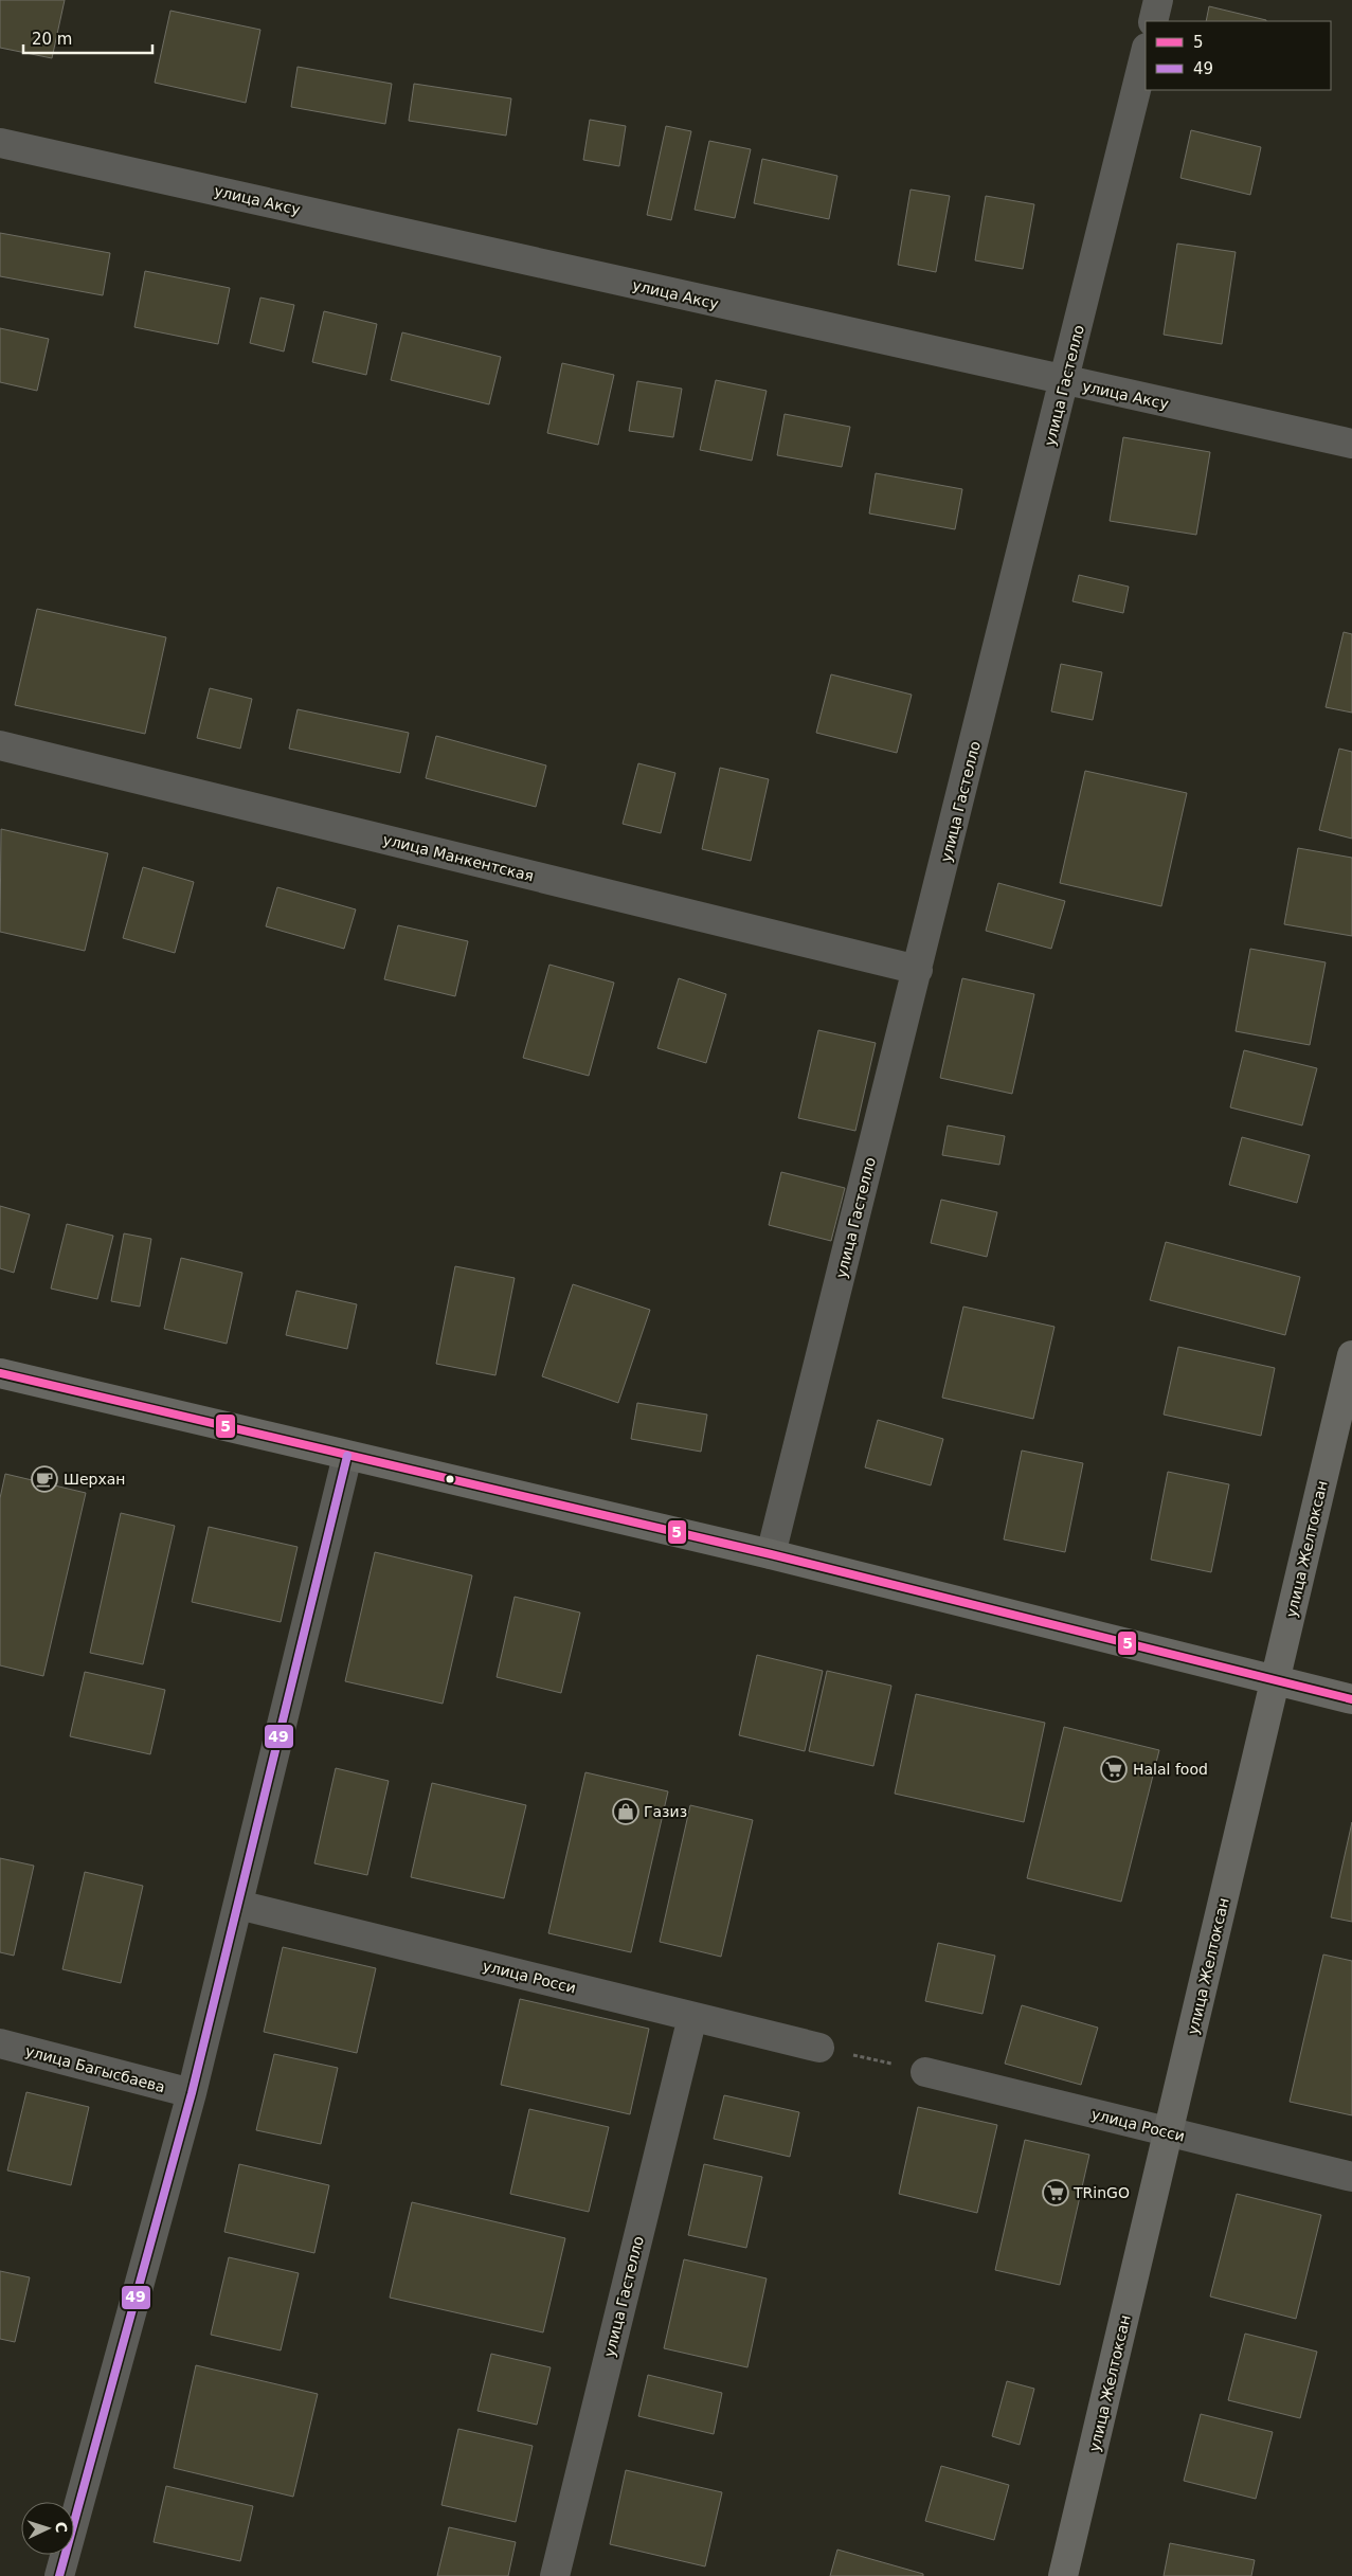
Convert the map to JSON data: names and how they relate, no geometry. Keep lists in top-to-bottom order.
{
  "streets": {
    "main road": ["улица Желтоксан"],
    "street": [
      "улица Аксу",
      "улица Гастелло",
      "улица Манкентская",
      "улица Росси",
      "улица Багысбаева"
    ]
  },
  "crossings": [
    ["улица Аксу", "улица Гастелло"],
    ["улица Гастелло", "улица Манкентская"],
    ["улица Гастелло", "улица Росси"],
    ["улица Желтоксан", "улица Росси"]
  ],
  "places": {
    "cafe": ["Шерхан"],
    "supermarket": ["Halal food", "TRinGO"],
    "shop": ["Газиз"]
  },
  "lines": ["transit line 5", "transit line 49"],
  "legend": ["5", "49"],
  "scale_bar": "20 m",
  "north": "right"
}
